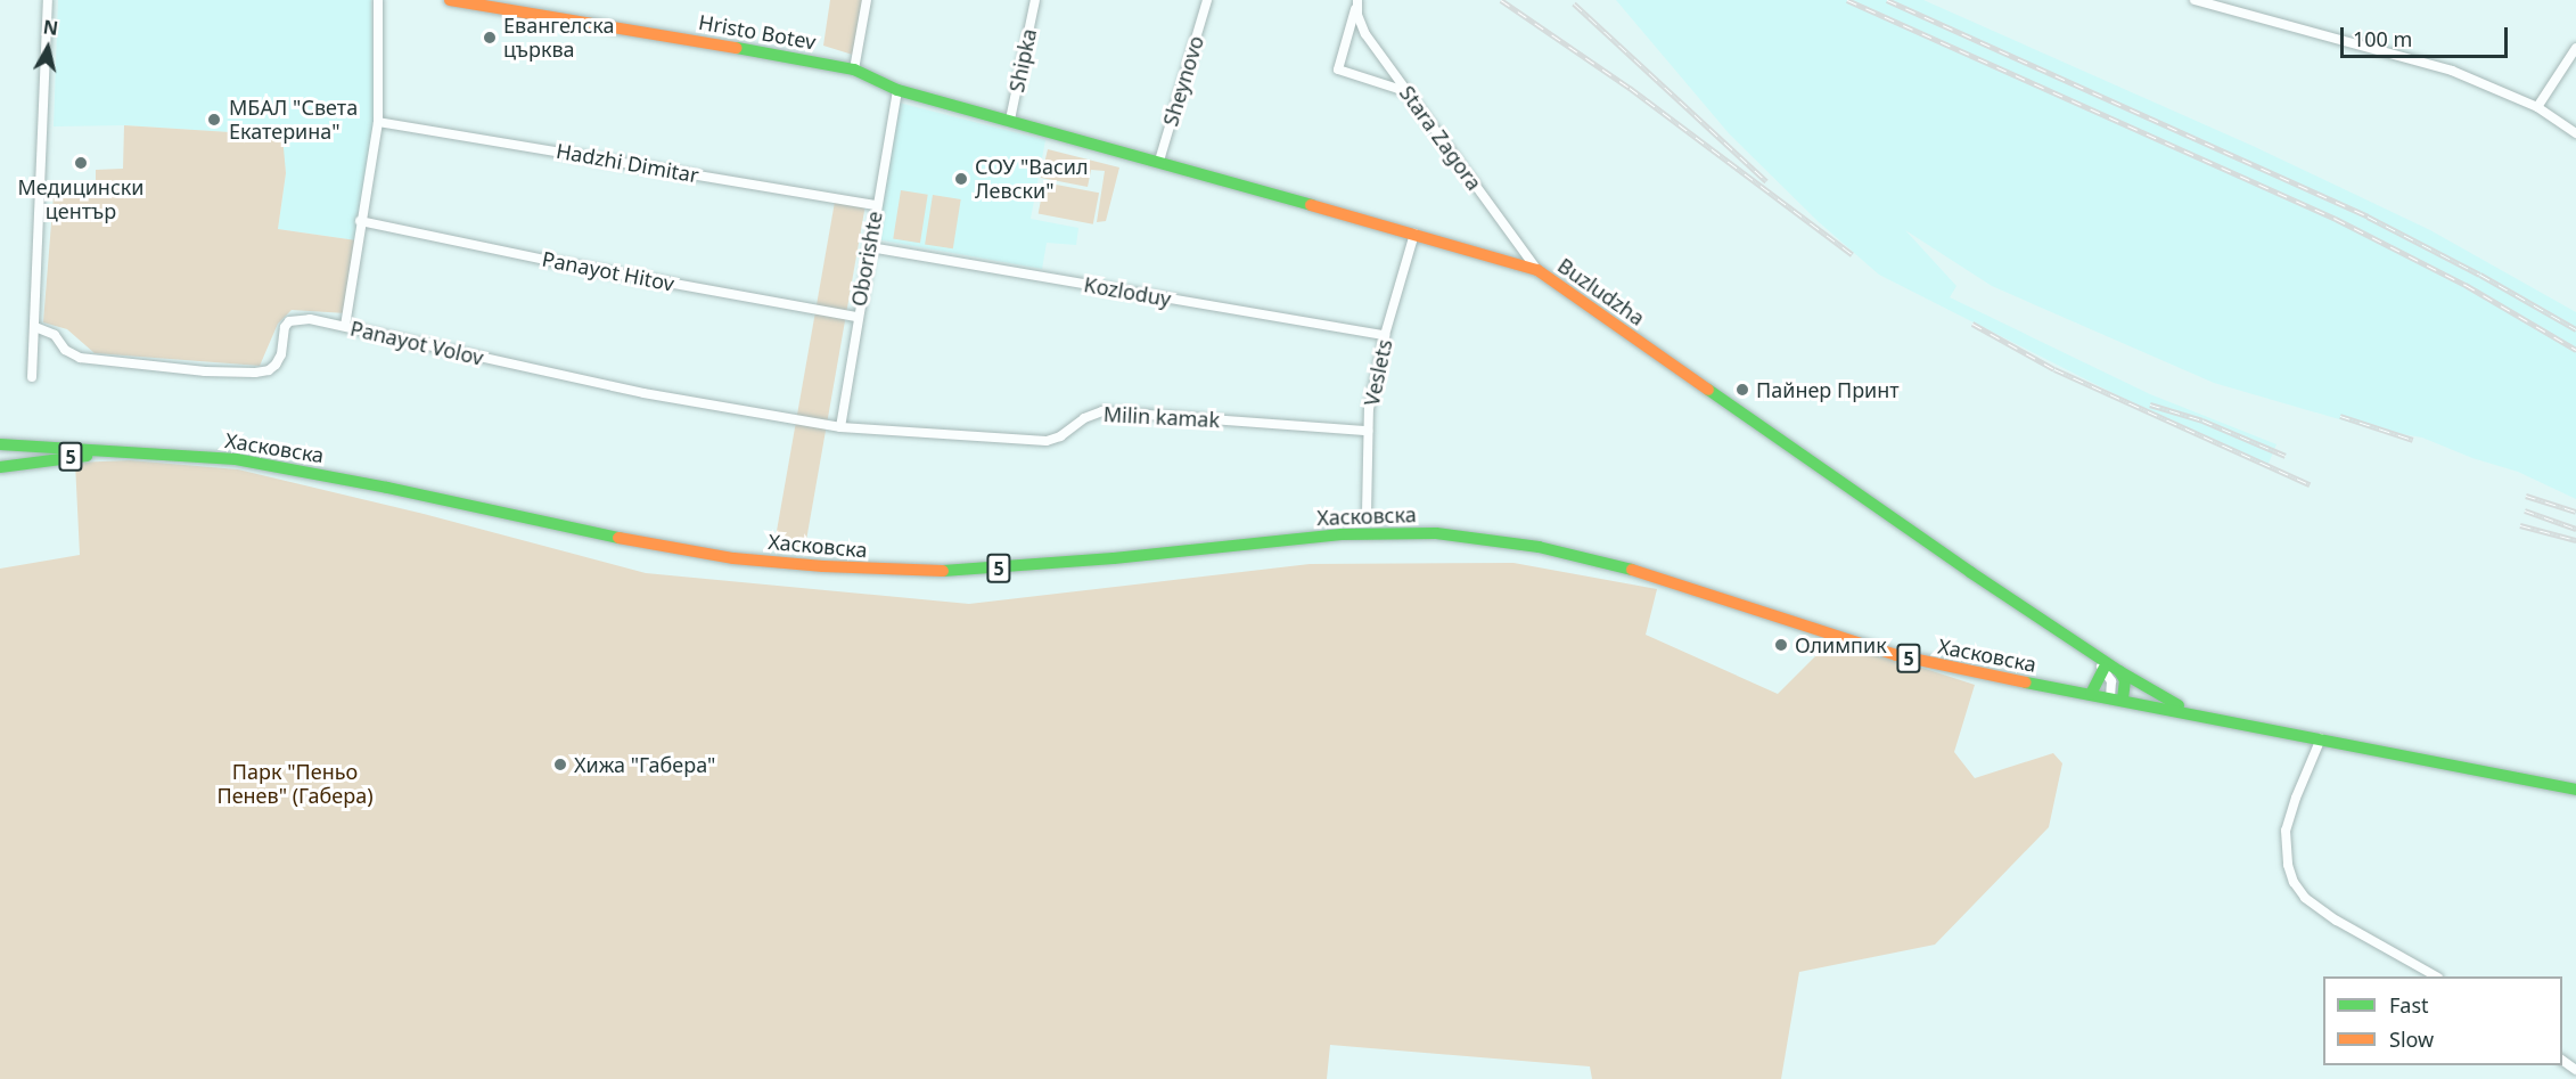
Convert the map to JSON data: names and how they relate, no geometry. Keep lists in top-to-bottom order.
{
  "streets": {
    "main road": [
      "Hristo Botev",
      "Buzludzha",
      "Хасковска",
      "5"
    ],
    "street": [
      "Shipka",
      "Sheynovo",
      "Stara Zagora",
      "Hadzhi Dimitar",
      "Oborishte",
      "Panayot Hitov",
      "Kozloduy",
      "Panayot Volov",
      "Veslets",
      "Milin kamak"
    ]
  },
  "crossings": [
    ["Hristo Botev", "Shipka"],
    ["Hristo Botev", "Oborishte"],
    ["Hristo Botev", "Buzludzha"],
    ["Shipka", "Buzludzha"],
    ["Sheynovo", "Buzludzha"],
    ["Stara Zagora", "Buzludzha"],
    ["Hadzhi Dimitar", "Oborishte"],
    ["Oborishte", "Panayot Hitov"],
    ["Oborishte", "Kozloduy"],
    ["Oborishte", "Panayot Volov"],
    ["Oborishte", "Milin kamak"],
    ["Kozloduy", "Veslets"],
    ["Buzludzha", "Veslets"],
    ["Buzludzha", "Хасковска"],
    ["Panayot Volov", "Milin kamak"],
    ["Veslets", "Milin kamak"]
  ],
  "parks": ["Парк \"Пеньо Пенев\" (Габера)"],
  "places": [
    "Евангелска църква",
    "МБАЛ \"Света Екатерина\"",
    "Медицински център",
    "СОУ \"Васил Левски\"",
    "Пайнер Принт",
    "Олимпик",
    "Хижа \"Габера\""
  ],
  "legend": ["Fast", "Slow"],
  "scale_bar": "100 m",
  "north": "top"
}
